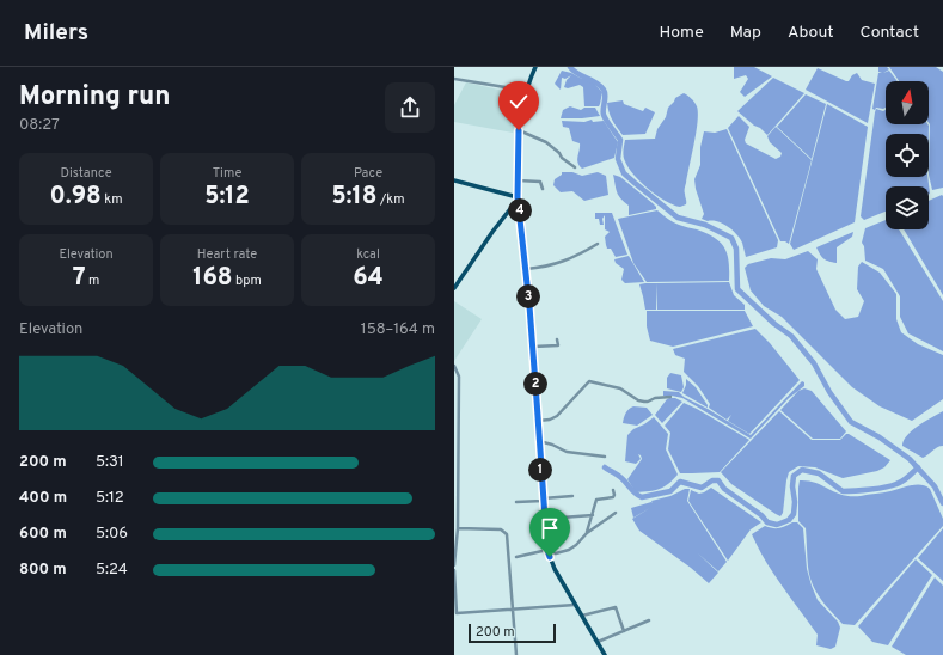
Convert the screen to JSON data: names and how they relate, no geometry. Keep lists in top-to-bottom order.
{
  "scale_bar": "200 m",
  "north": "top",
  "page": {
    "header": "Milers",
    "nav": [
      "Home",
      "Map",
      "About",
      "Contact"
    ],
    "heading": ["Morning run", "08:27"],
    "stats": [
      ["Distance", "0.98 km"],
      ["Time", "5:12"],
      ["Pace", "5:18 /km"],
      ["Elevation", "7 m"],
      ["Heart rate", "168 bpm"],
      ["kcal", "64"]
    ],
    "pins": [
      "4",
      "3",
      "2",
      "1"
    ],
    "chart": ["Elevation", "158–164 m"],
    "list": [
      {
        "name": "200 m",
        "note": "5:31"
      },
      {
        "name": "400 m",
        "note": "5:12"
      },
      {
        "name": "600 m",
        "note": "5:06"
      },
      {
        "name": "800 m",
        "note": "5:24"
      }
    ],
    "scale": "200 m"
  }
}
